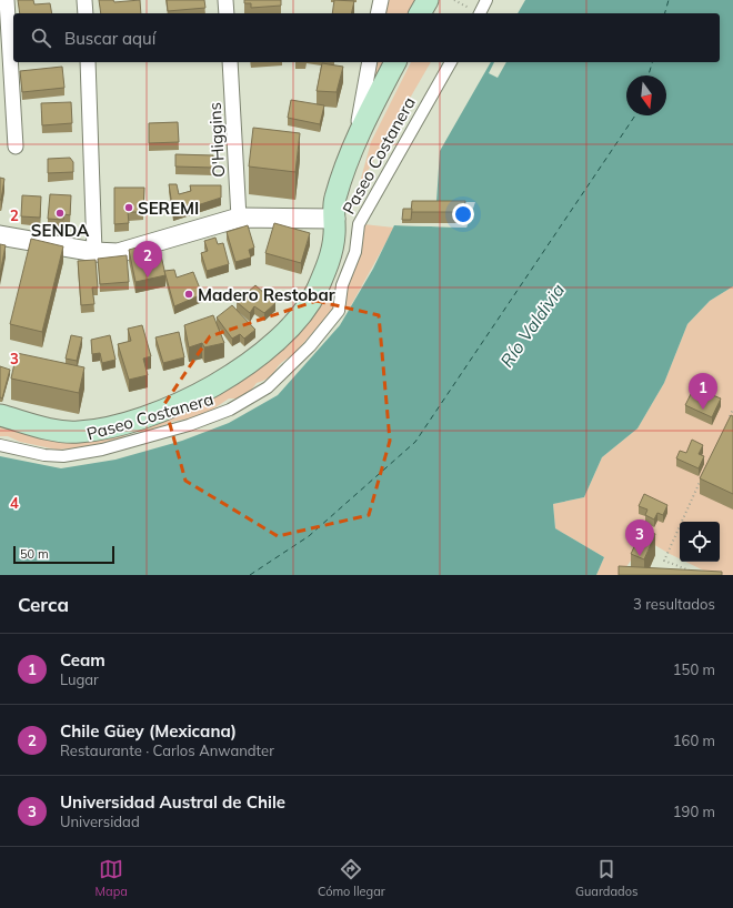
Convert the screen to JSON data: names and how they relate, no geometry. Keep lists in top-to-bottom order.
{
  "streets": {
    "street": ["O'Higgins", "Paseo Costanera"]
  },
  "water": ["Río Valdivia"],
  "places": ["SEREMI", "SENDA", "Madero Restobar"],
  "scale_bar": "50 m",
  "north": "bottom",
  "page": {
    "search": "Buscar aquí",
    "pins": ["2", "1", "3"],
    "scale": "50 m",
    "heading": ["Cerca", "3 resultados"],
    "list": [
      {
        "mark": "1",
        "name": "Ceam",
        "note": "Lugar",
        "value": "150 m"
      },
      {
        "mark": "2",
        "name": "Chile Güey (Mexicana)",
        "note": "Restaurante · Carlos Anwandter",
        "value": "160 m"
      },
      {
        "mark": "3",
        "name": "Universidad Austral de Chile",
        "note": "Universidad",
        "value": "190 m"
      }
    ],
    "nav": ["Mapa", "Cómo llegar", "Guardados"]
  },
  "grid": {
    "rows": ["2", "3", "4"]
  }
}
